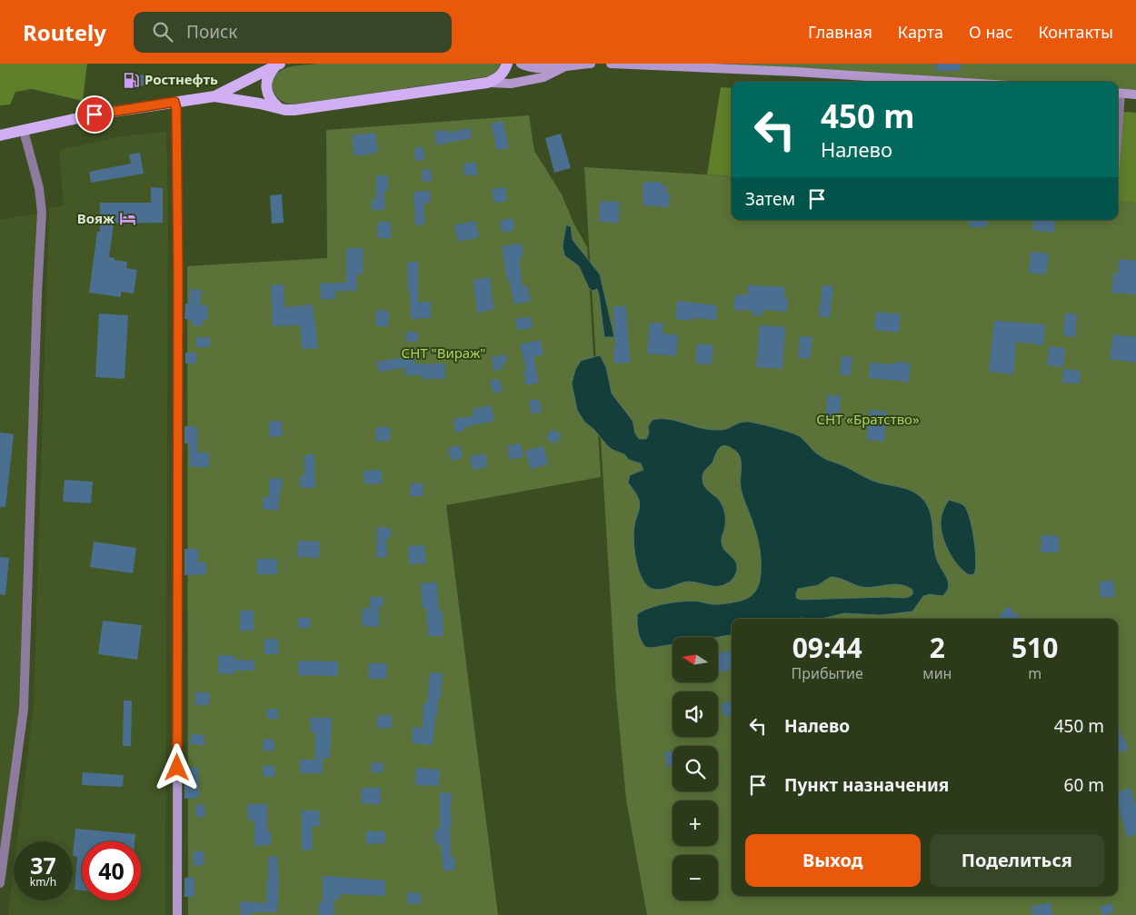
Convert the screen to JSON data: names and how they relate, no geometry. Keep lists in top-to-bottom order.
{
  "parks": ["СНТ \"Вираж\"", "СНТ «Братство»"],
  "places": {
    "fuel station": ["Ростнефть"],
    "hotel": ["Вояж"]
  },
  "north": "left",
  "page": {
    "header": "Routely",
    "search": "Поиск",
    "nav": [
      "Главная",
      "Карта",
      "О нас",
      "Контакты"
    ],
    "turn": ["450 m", "Налево"],
    "then": "Затем",
    "eta": [
      "09:44",
      "Прибытие",
      "2",
      "мин",
      "510",
      "m"
    ],
    "map_buttons": ["+", "−"],
    "list": [
      {
        "name": "Налево",
        "value": "450 m"
      },
      {
        "name": "Пункт назначения",
        "value": "60 m"
      }
    ],
    "buttons": ["Выход", "Поделиться"],
    "speed": "37 km/h",
    "limit": "40"
  }
}
